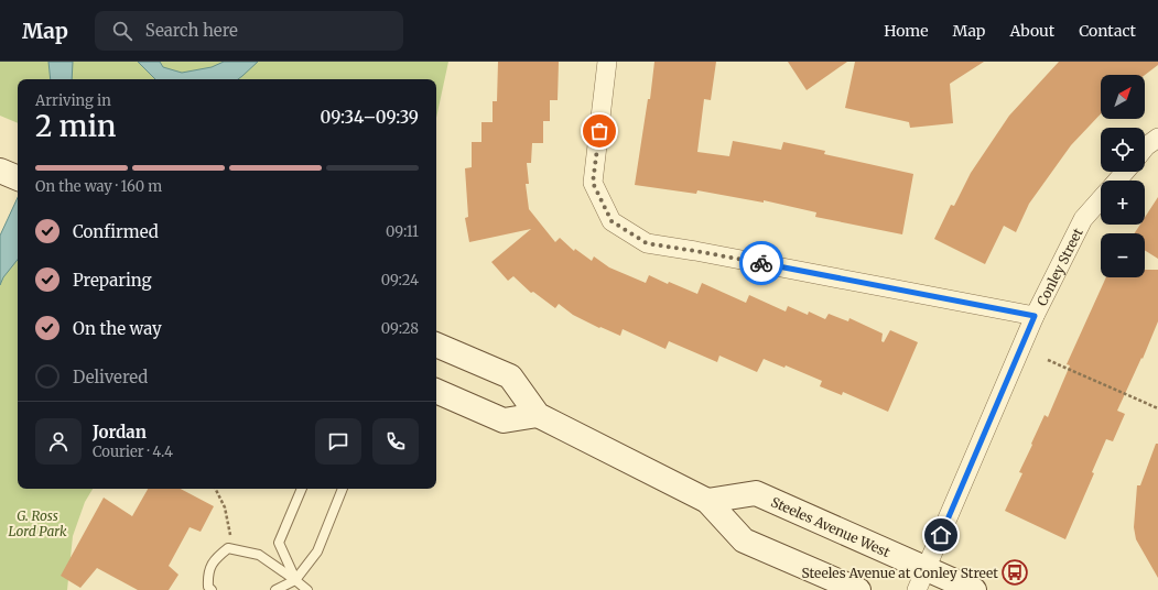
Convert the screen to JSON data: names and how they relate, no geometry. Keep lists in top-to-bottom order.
{
  "streets": {
    "main road": ["Steeles Avenue West"],
    "street": ["Conley Street"]
  },
  "crossings": [
    ["Conley Street", "Steeles Avenue West"]
  ],
  "parks": ["G. Ross Lord Park"],
  "places": {
    "bus stop": ["Steeles Avenue at Conley Street"]
  },
  "north": "top right",
  "page": {
    "header": "Map",
    "search": "Search here",
    "nav": [
      "Home",
      "Map",
      "About",
      "Contact"
    ],
    "map_buttons": ["+", "−"],
    "heading": ["2 min", "Arriving in", "09:34–09:39"],
    "panel": ["Jordan", "Courier · 4.4"],
    "bar": "On the way · 160 m",
    "list": [
      ["Confirmed", "09:11"],
      ["Preparing", "09:24"],
      ["On the way", "09:28"],
      "Delivered"
    ]
  }
}
